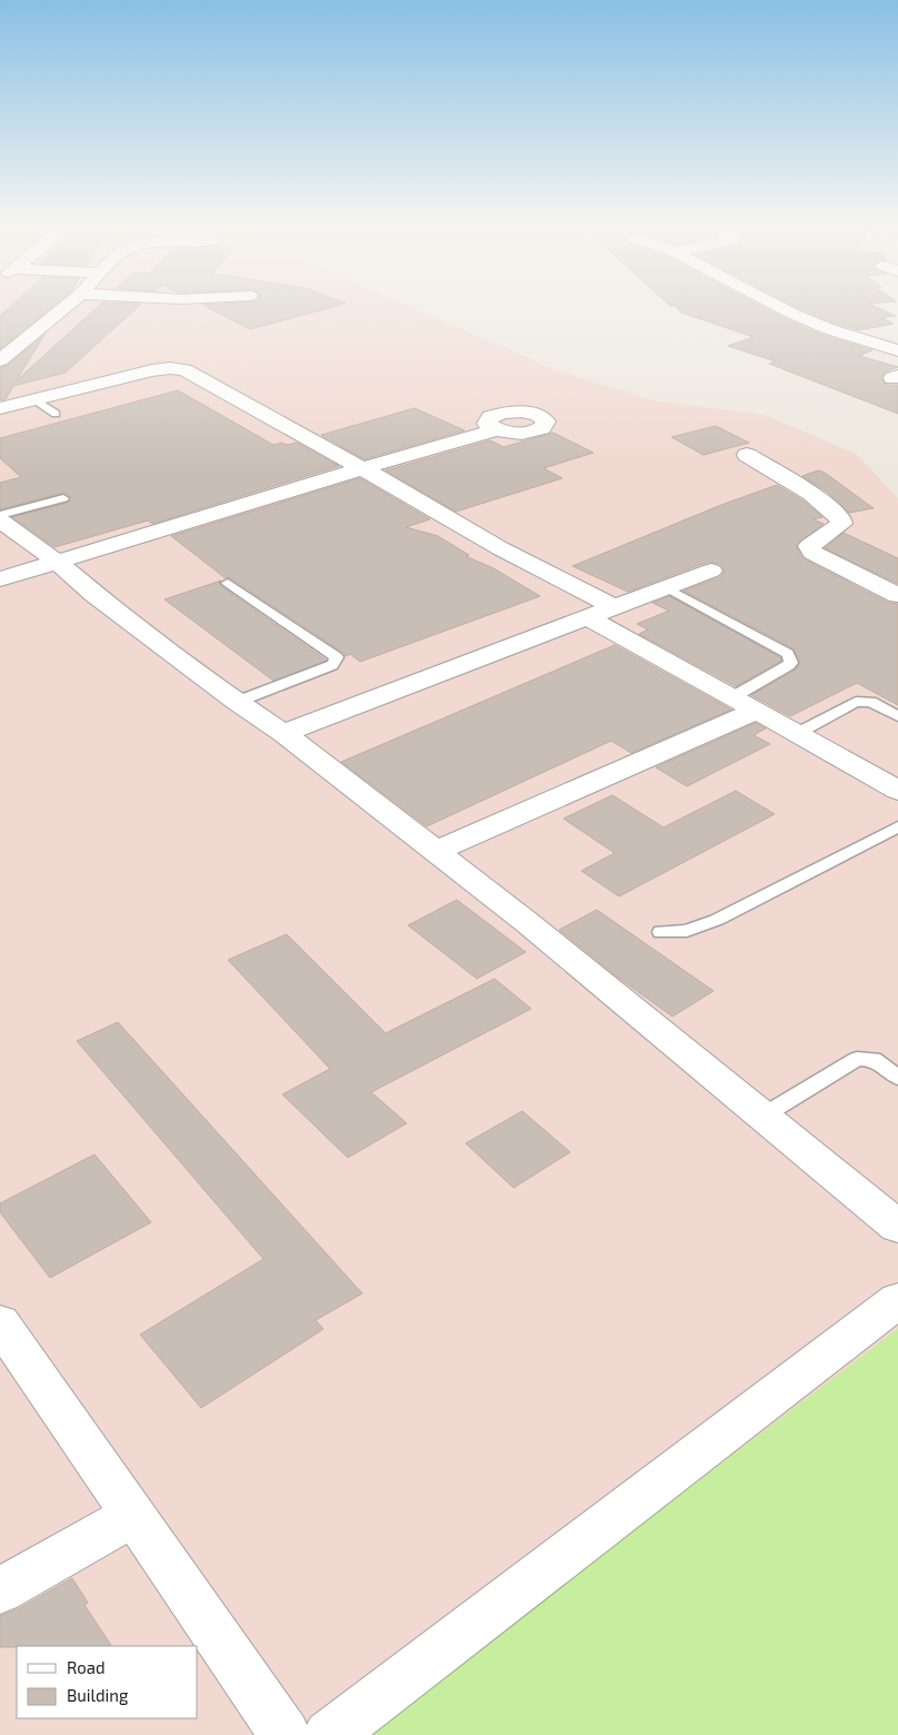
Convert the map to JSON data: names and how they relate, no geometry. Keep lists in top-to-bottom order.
{
  "legend": ["Road", "Building"]
}
